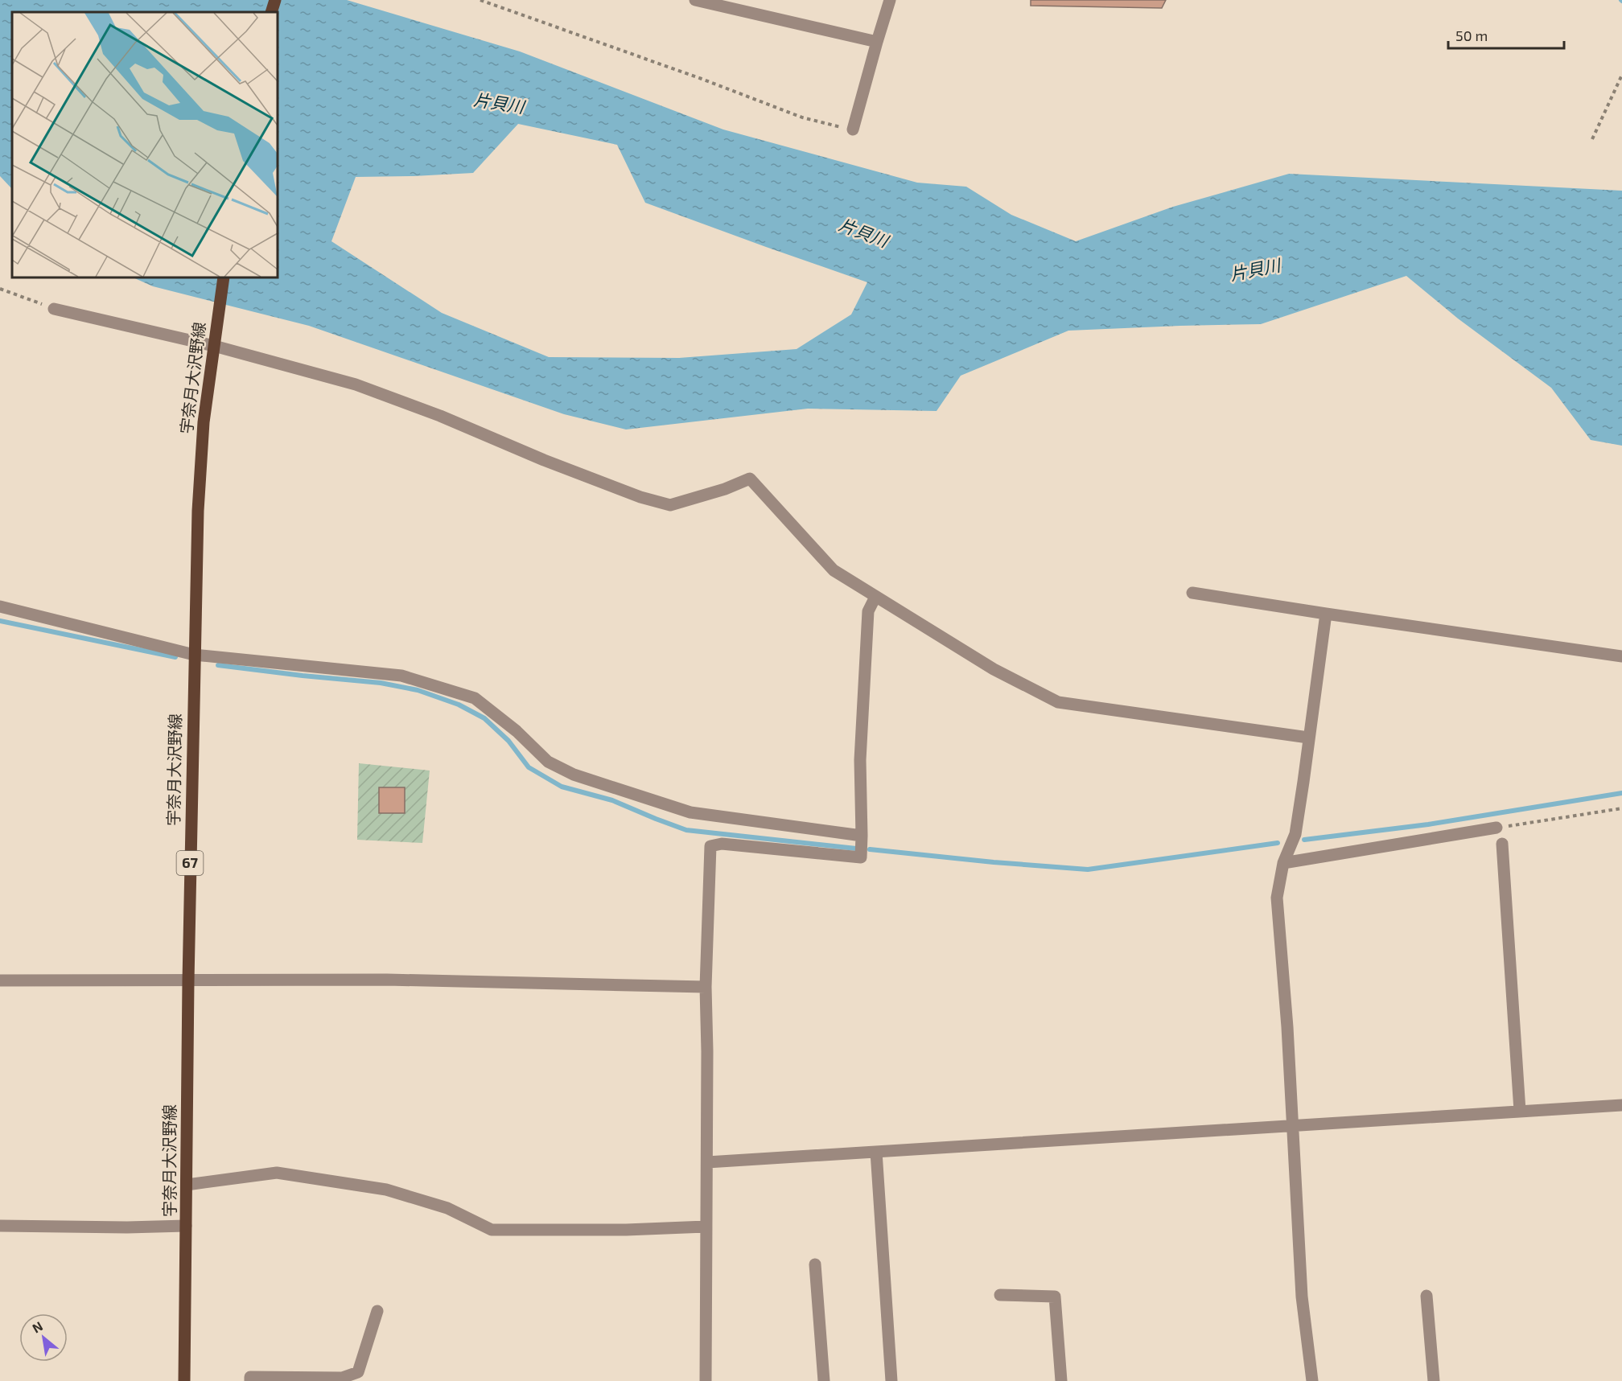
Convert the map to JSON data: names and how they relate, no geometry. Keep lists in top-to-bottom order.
{
  "streets": {
    "main road": ["宇奈月大沢野線", "67"]
  },
  "water": ["片貝川"],
  "scale_bar": "50 m",
  "north": "top left"
}
